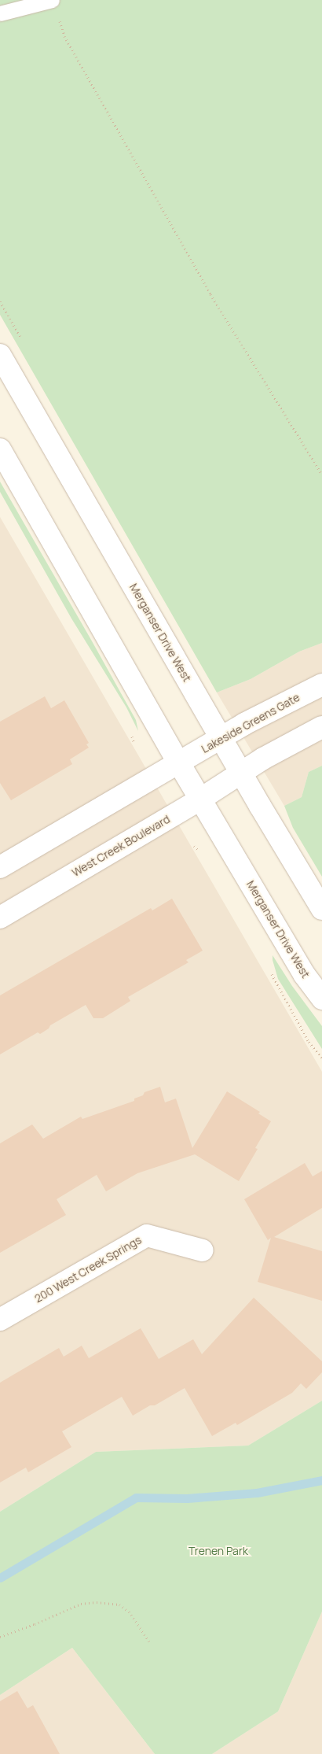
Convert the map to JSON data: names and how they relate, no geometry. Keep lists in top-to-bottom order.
{
  "streets": {
    "street": [
      "Merganser Drive West",
      "Lakeside Greens Gate",
      "West Creek Boulevard",
      "200 West Creek Springs"
    ]
  },
  "crossings": [
    ["Merganser Drive West", "Lakeside Greens Gate"],
    ["Merganser Drive West", "West Creek Boulevard"]
  ],
  "parks": ["Trenen Park"]
}
